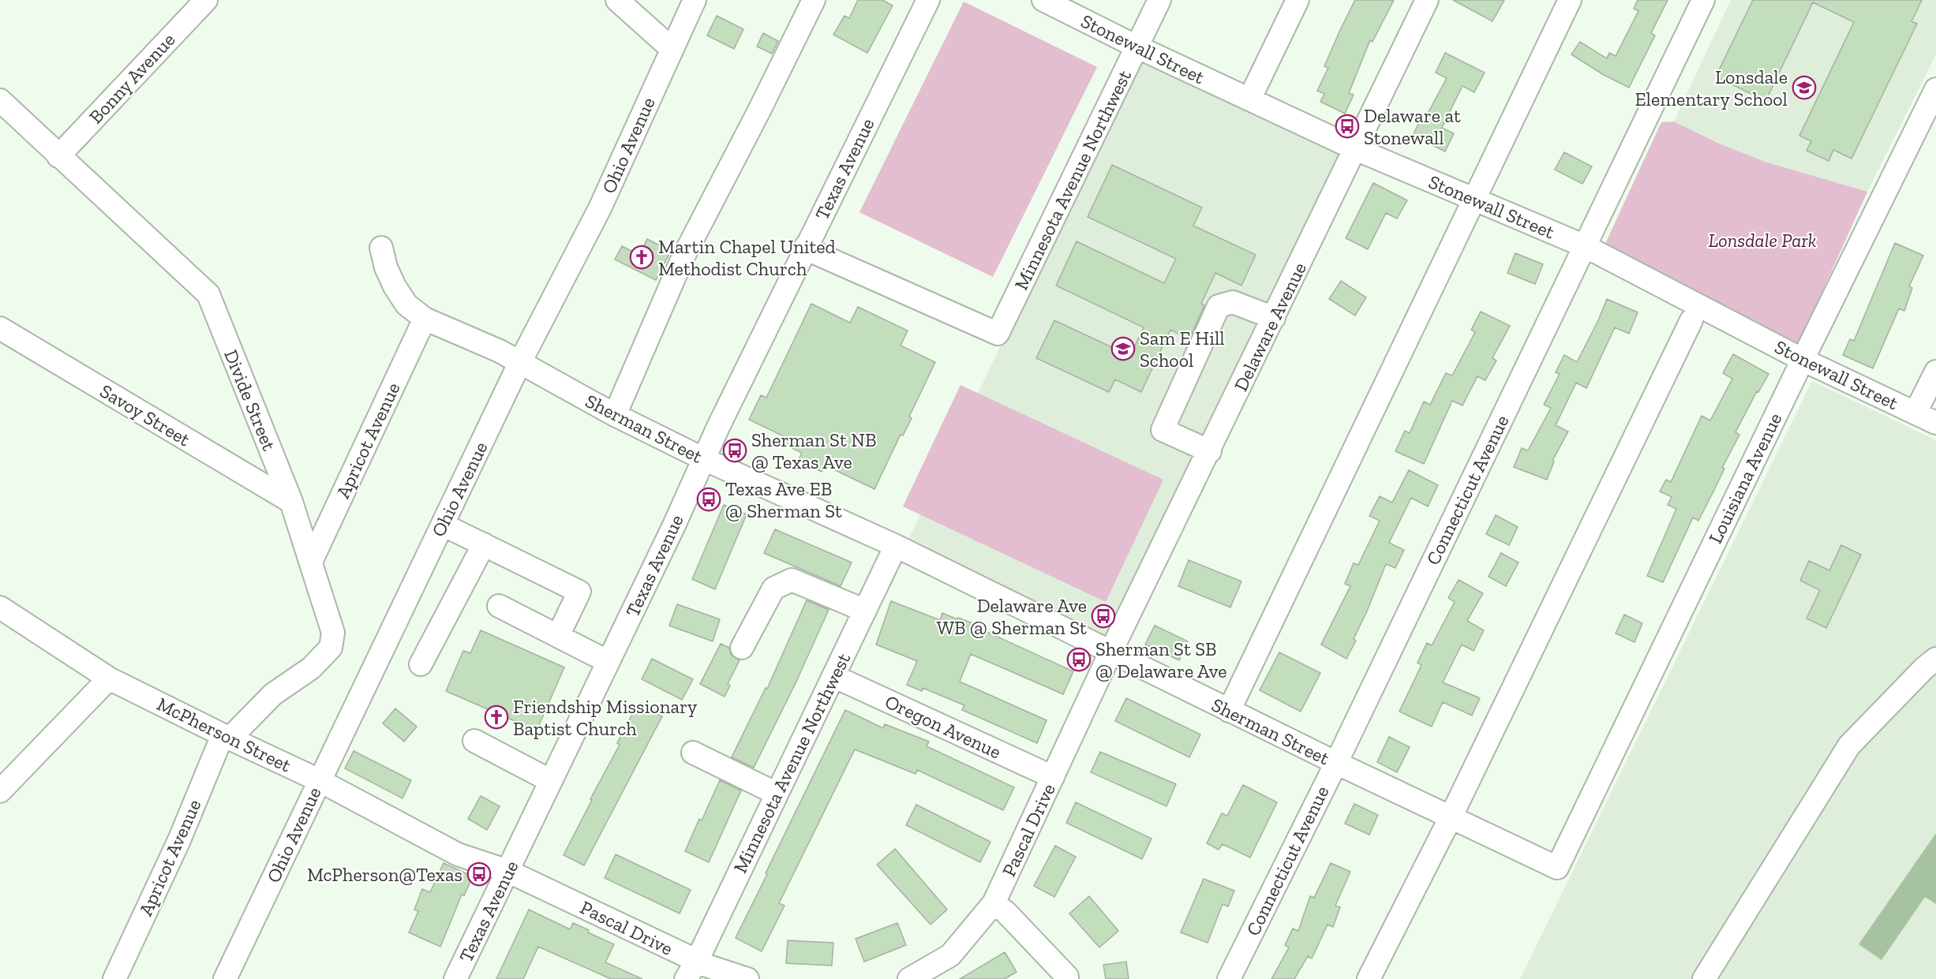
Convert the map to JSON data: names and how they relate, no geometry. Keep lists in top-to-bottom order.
{
  "streets": {
    "street": [
      "Stonewall Street",
      "Bonny Avenue",
      "Ohio Avenue",
      "Texas Avenue",
      "Minnesota Avenue Northwest",
      "Delaware Avenue",
      "Divide Street",
      "Savoy Street",
      "Sherman Street",
      "Apricot Avenue",
      "Louisiana Avenue",
      "Connecticut Avenue",
      "Oregon Avenue",
      "McPherson Street",
      "Pascal Drive"
    ]
  },
  "crossings": [
    ["Stonewall Street", "Minnesota Avenue Northwest"],
    ["Stonewall Street", "Delaware Avenue"],
    ["Stonewall Street", "Louisiana Avenue"],
    ["Stonewall Street", "Connecticut Avenue"],
    ["Bonny Avenue", "Divide Street"],
    ["Ohio Avenue", "Sherman Street"],
    ["Ohio Avenue", "McPherson Street"],
    ["Texas Avenue", "Minnesota Avenue Northwest"],
    ["Texas Avenue", "Sherman Street"],
    ["Texas Avenue", "McPherson Street"],
    ["Texas Avenue", "Pascal Drive"],
    ["Minnesota Avenue Northwest", "Sherman Street"],
    ["Minnesota Avenue Northwest", "Oregon Avenue"],
    ["Minnesota Avenue Northwest", "Pascal Drive"],
    ["Delaware Avenue", "Sherman Street"],
    ["Delaware Avenue", "Pascal Drive"],
    ["Divide Street", "Savoy Street"],
    ["Divide Street", "Apricot Avenue"],
    ["Divide Street", "McPherson Street"],
    ["Sherman Street", "Apricot Avenue"],
    ["Sherman Street", "Louisiana Avenue"],
    ["Sherman Street", "Connecticut Avenue"],
    ["Sherman Street", "Pascal Drive"],
    ["Apricot Avenue", "McPherson Street"],
    ["Oregon Avenue", "Pascal Drive"],
    ["McPherson Street", "Pascal Drive"]
  ],
  "parks": ["Lonsdale Park"],
  "places": {
    "school or university": ["Lonsdale Elementary School", "Sam E Hill School"],
    "bus stop": [
      "Delaware at Stonewall",
      "Sherman St NB @ Texas Ave",
      "Texas Ave EB @ Sherman St",
      "Delaware Ave WB @ Sherman St",
      "Sherman St SB @ Delaware Ave",
      "McPherson@Texas"
    ],
    "church": ["Martin Chapel United Methodist Church", "Friendship Missionary Baptist Church"]
  }
}
